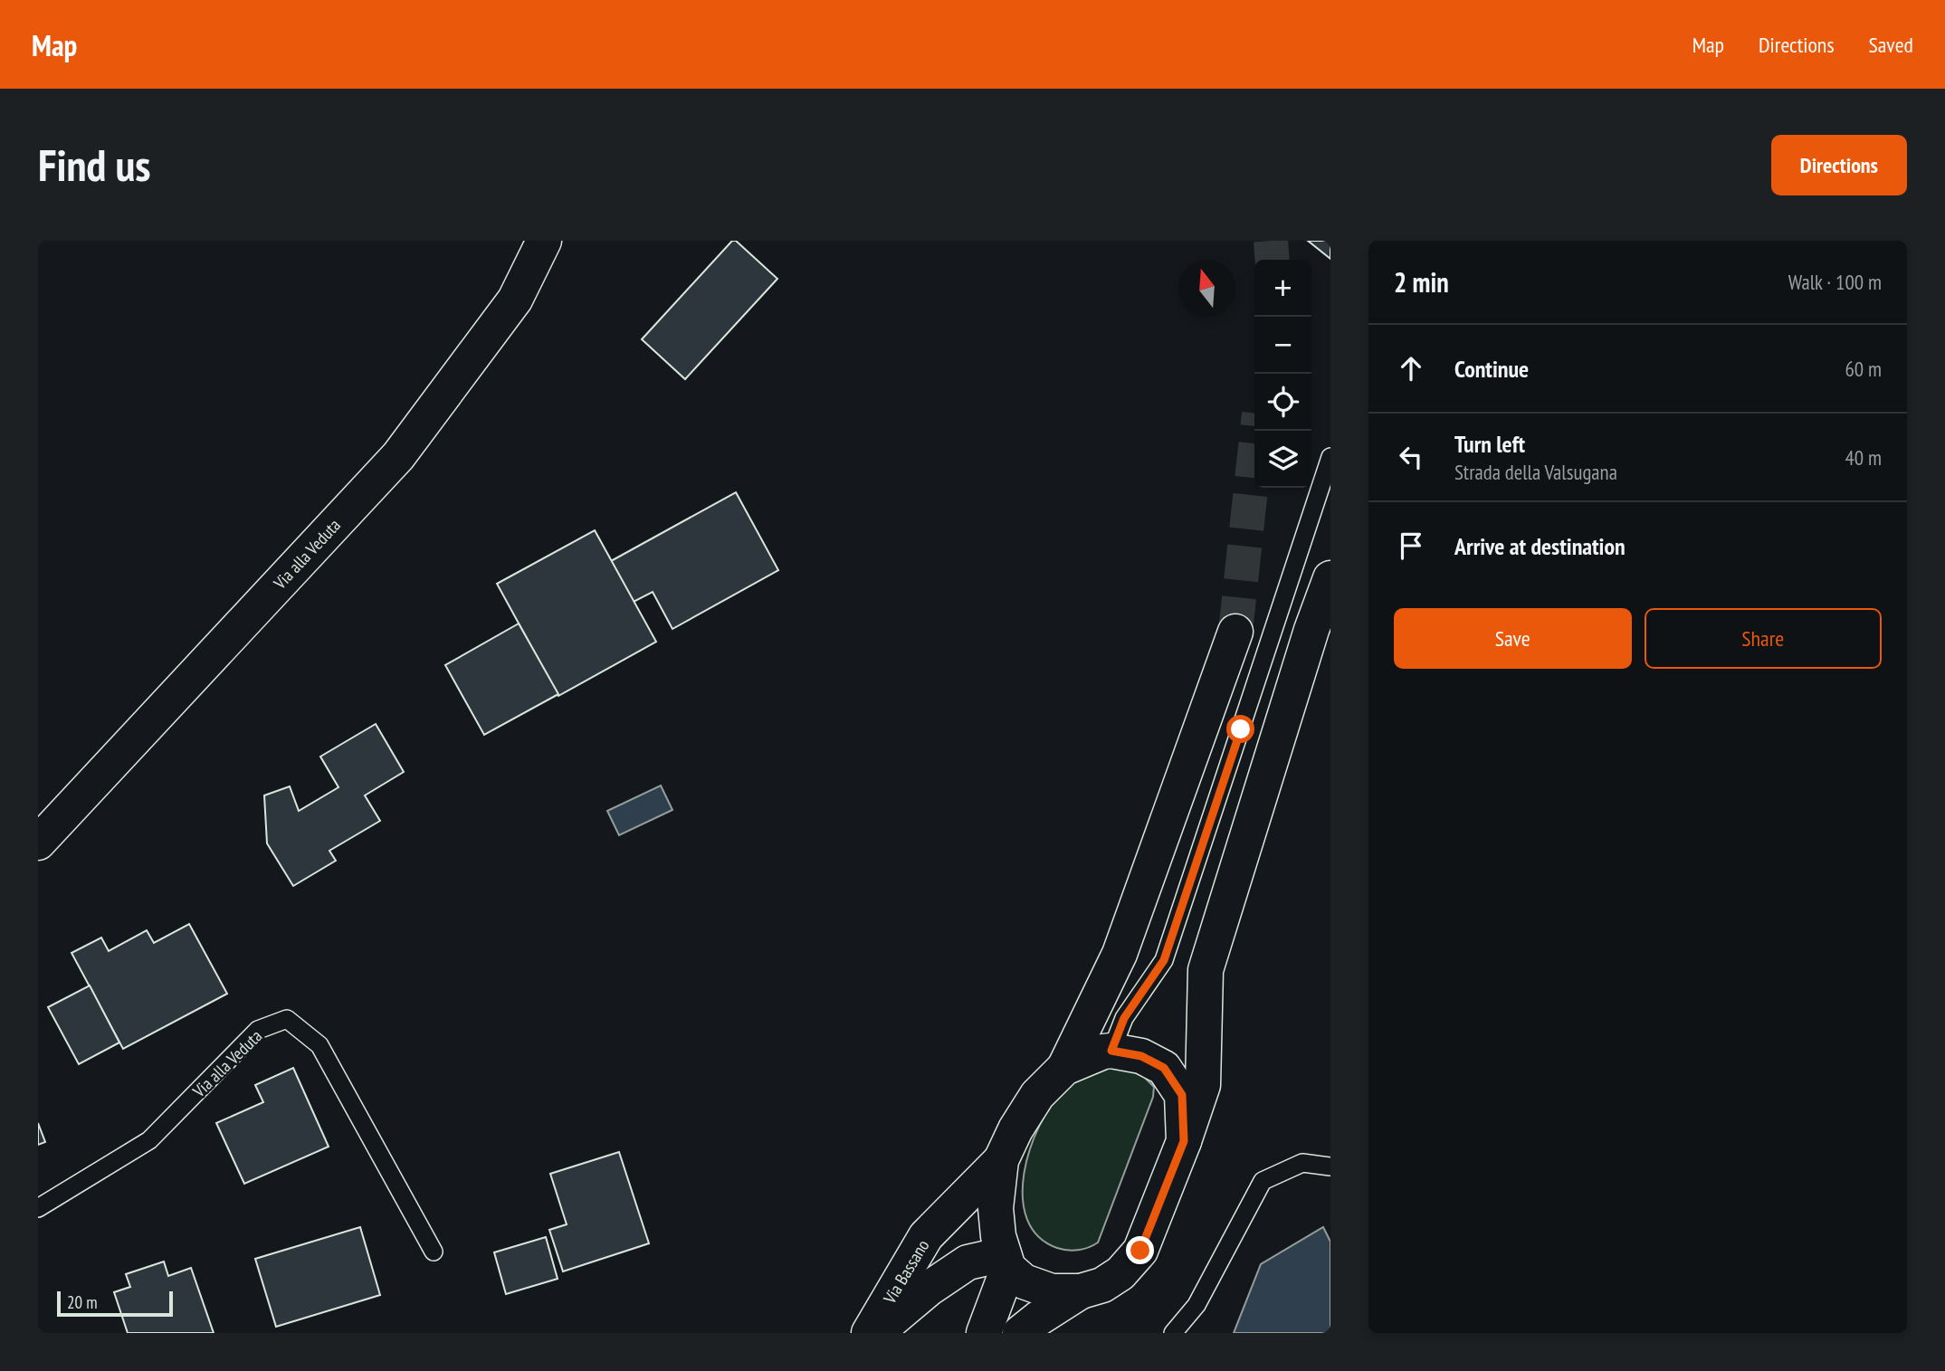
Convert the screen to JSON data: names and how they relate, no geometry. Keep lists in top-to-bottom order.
{
  "streets": {
    "main road": ["Via alla Veduta", "Via Bassano"]
  },
  "scale_bar": "20 m",
  "north": "top",
  "page": {
    "header": "Map",
    "nav": ["Map", "Directions", "Saved"],
    "buttons": [
      "Directions",
      ["Save", "Share"]
    ],
    "title": "Find us",
    "heading": ["2 min", "Walk · 100 m"],
    "map_buttons": ["+", "−"],
    "list": [
      ["Continue", "60 m"],
      ["Turn left", "Strada della Valsugana", "40 m"],
      "Arrive at destination"
    ],
    "scale": "20 m"
  }
}
